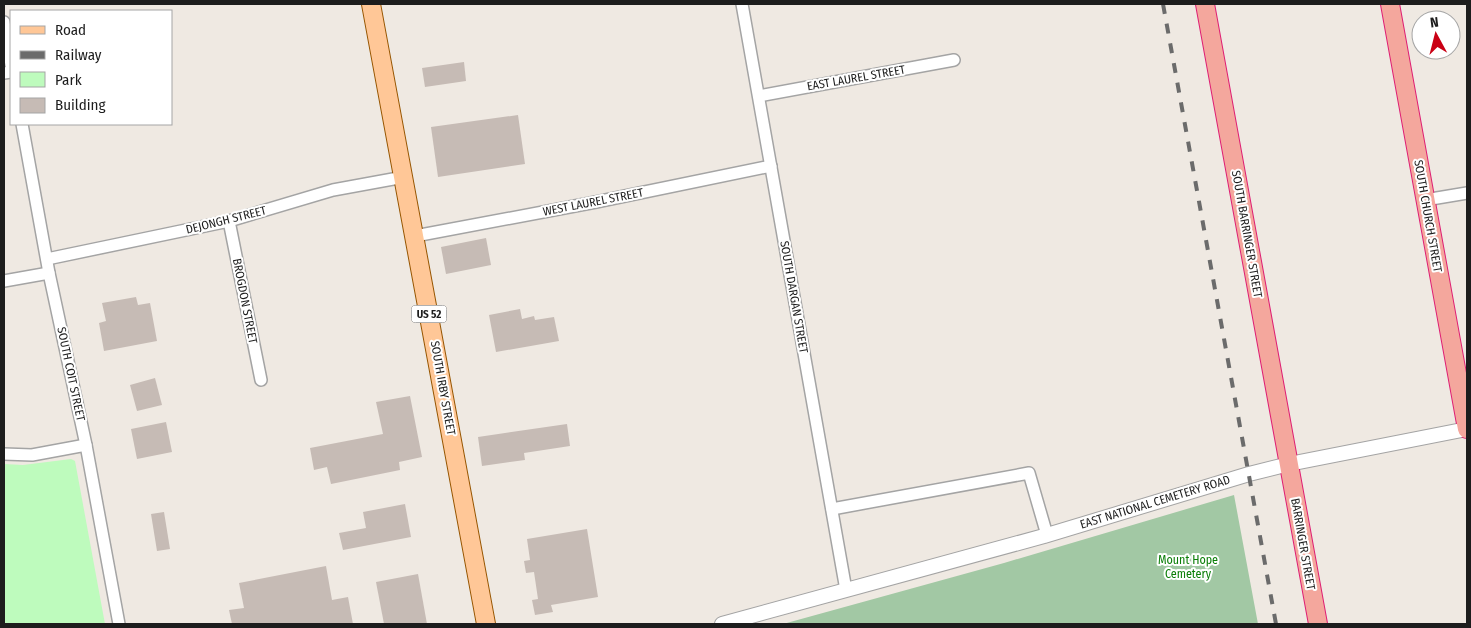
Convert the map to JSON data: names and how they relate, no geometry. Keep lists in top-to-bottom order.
{
  "streets": {
    "highway": ["SOUTH CHURCH STREET", "SOUTH BARRINGER STREET", "BARRINGER STREET"],
    "main road": ["US 52", "SOUTH IRBY STREET"],
    "street": [
      "EAST LAUREL STREET",
      "WEST LAUREL STREET",
      "DEJONGH STREET",
      "SOUTH DARGAN STREET",
      "BROGDON STREET",
      "SOUTH COIT STREET",
      "EAST NATIONAL CEMETERY ROAD"
    ]
  },
  "crossings": [
    ["EAST LAUREL STREET", "SOUTH DARGAN STREET"],
    ["WEST LAUREL STREET", "SOUTH DARGAN STREET"],
    ["WEST LAUREL STREET", "SOUTH IRBY STREET"],
    ["SOUTH CHURCH STREET", "EAST NATIONAL CEMETERY ROAD"],
    ["DEJONGH STREET", "BROGDON STREET"],
    ["DEJONGH STREET", "SOUTH COIT STREET"],
    ["DEJONGH STREET", "SOUTH IRBY STREET"],
    ["SOUTH BARRINGER STREET", "EAST NATIONAL CEMETERY ROAD"],
    ["SOUTH BARRINGER STREET", "BARRINGER STREET"],
    ["SOUTH DARGAN STREET", "EAST NATIONAL CEMETERY ROAD"],
    ["EAST NATIONAL CEMETERY ROAD", "BARRINGER STREET"]
  ],
  "parks": ["Mount Hope Cemetery"],
  "legend": [
    "Road",
    "Railway",
    "Park",
    "Building"
  ],
  "north": "top"
}
